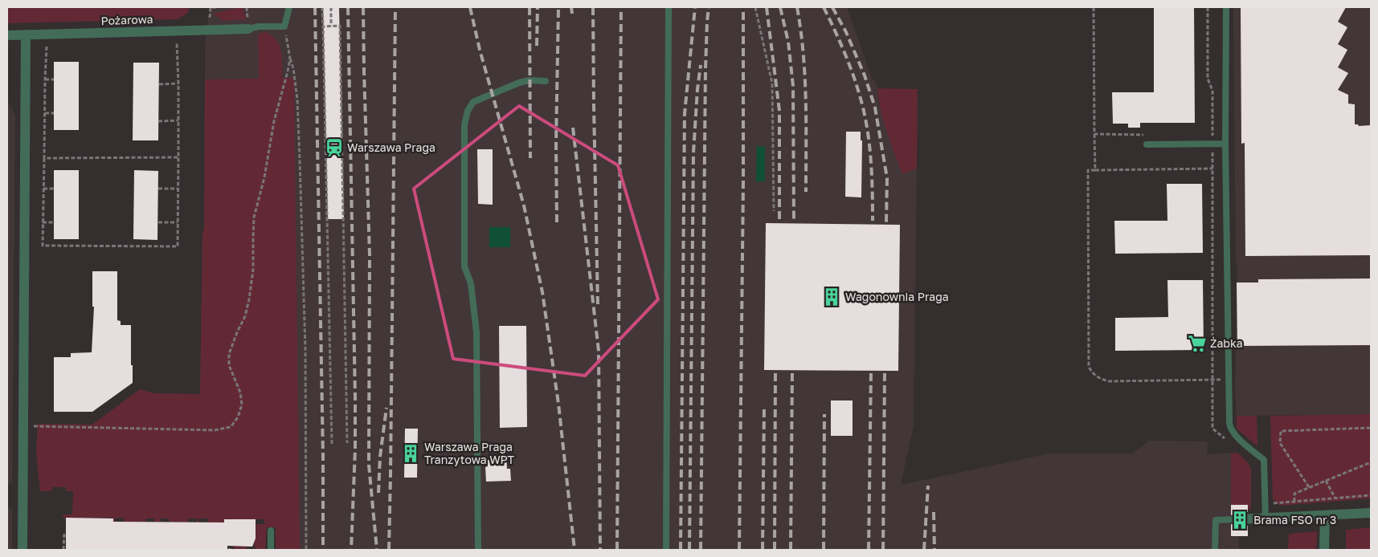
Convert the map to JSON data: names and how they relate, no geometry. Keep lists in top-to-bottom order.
{
  "streets": {
    "street": ["Pożarowa"]
  },
  "places": {
    "station": ["Warszawa Praga"],
    "building": ["Wagonownia Praga", "Warszawa Praga Tranzytowa WPT", "Brama FSO nr 3"],
    "supermarket": ["Żabka"]
  }
}
